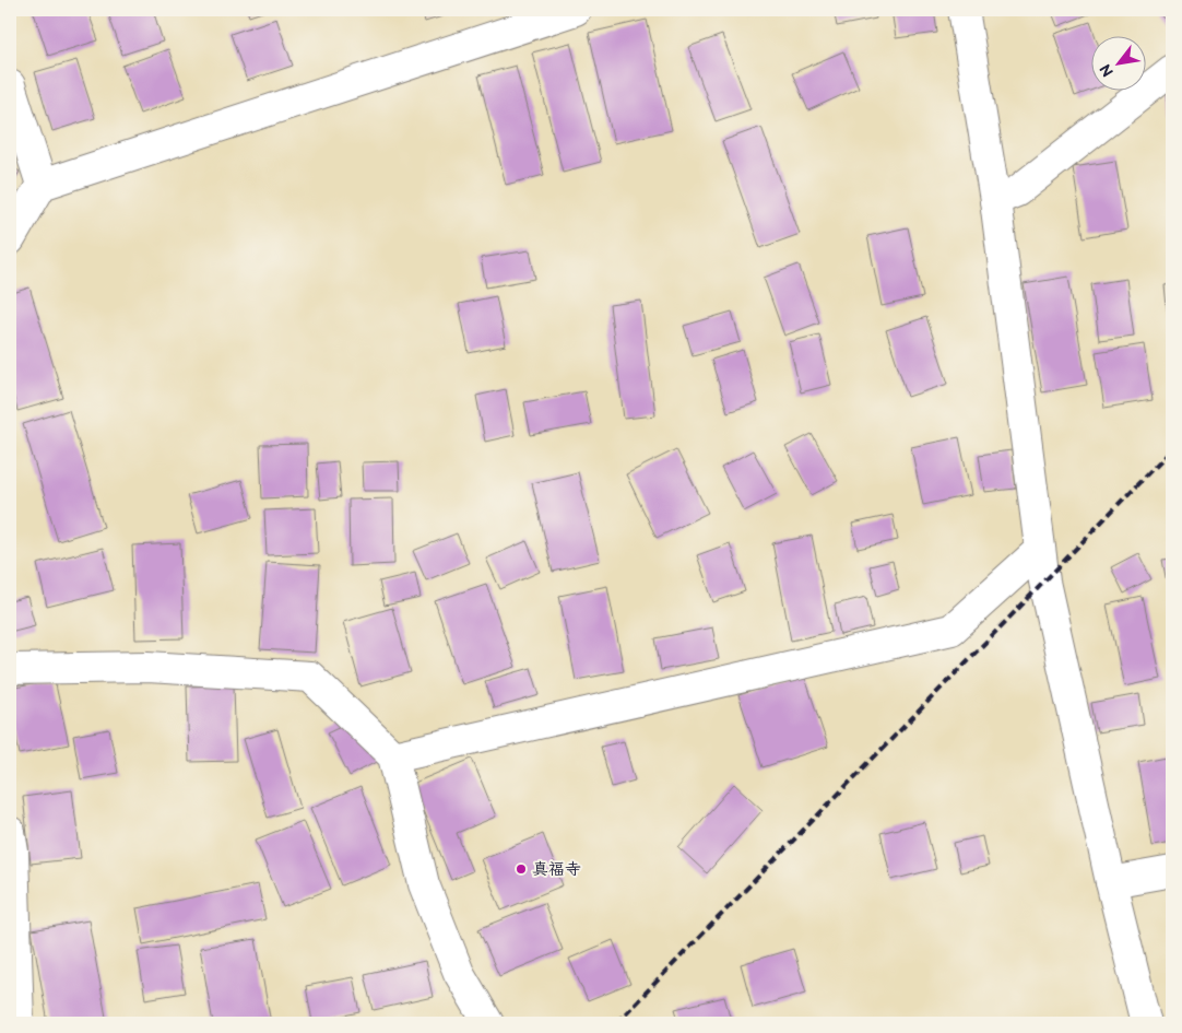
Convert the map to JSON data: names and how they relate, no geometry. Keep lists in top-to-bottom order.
{
  "places": ["真福寺"],
  "north": "bottom left"
}
